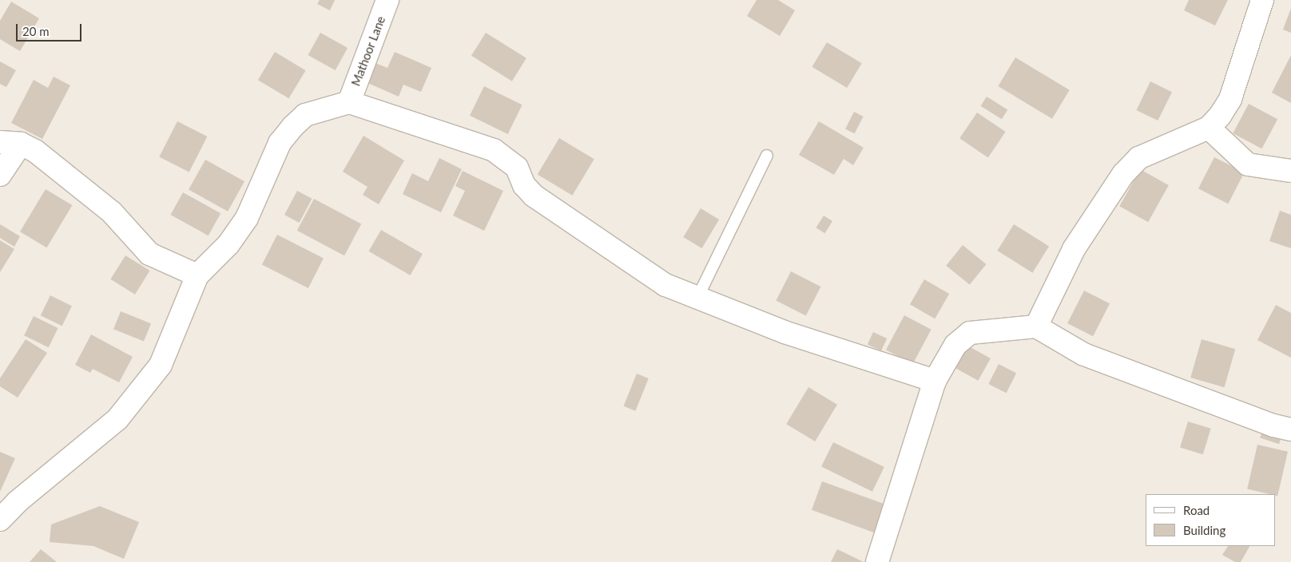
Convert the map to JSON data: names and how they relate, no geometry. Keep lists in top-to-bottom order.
{
  "streets": {
    "street": ["Mathoor Lane"]
  },
  "legend": ["Road", "Building"],
  "scale_bar": "20 m"
}
